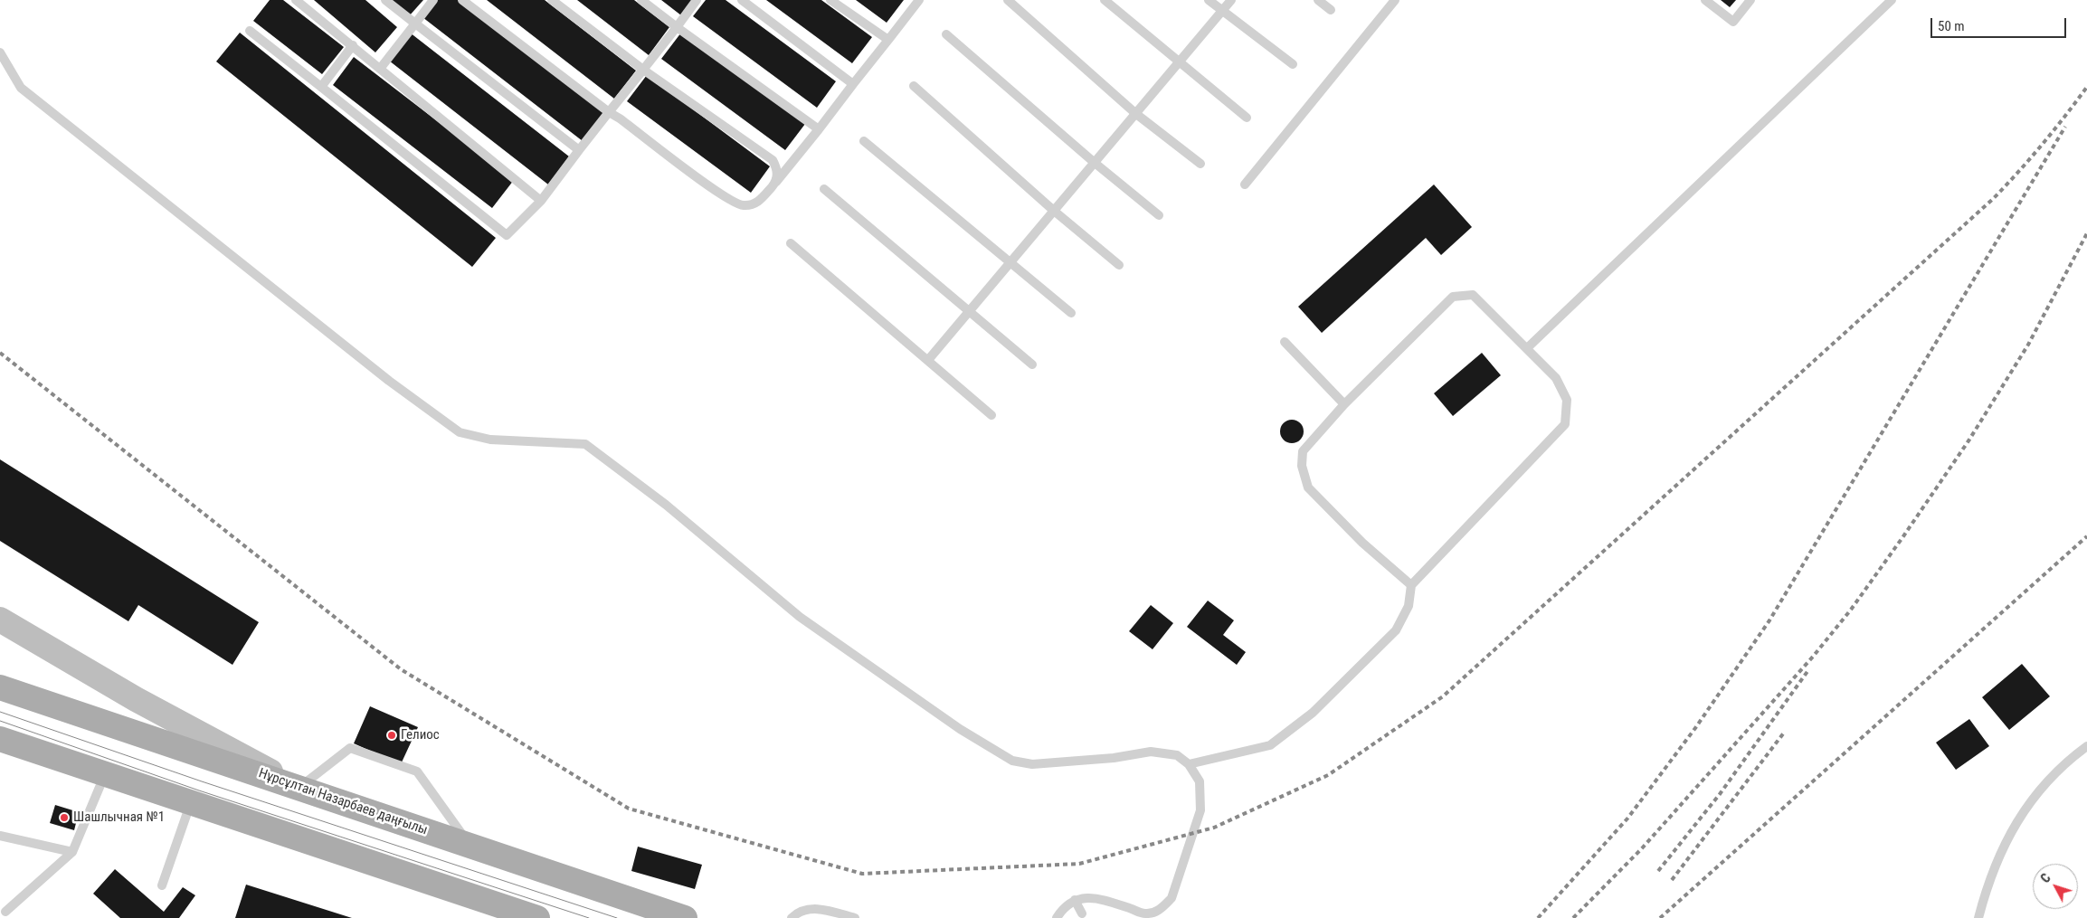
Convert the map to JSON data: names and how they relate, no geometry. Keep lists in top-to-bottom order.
{
  "streets": {
    "main road": ["Нұрсұлтан Назарбаев даңғылы"]
  },
  "places": ["Гелиос", "Шашлычная №1"],
  "scale_bar": "50 m",
  "north": "top left"
}
